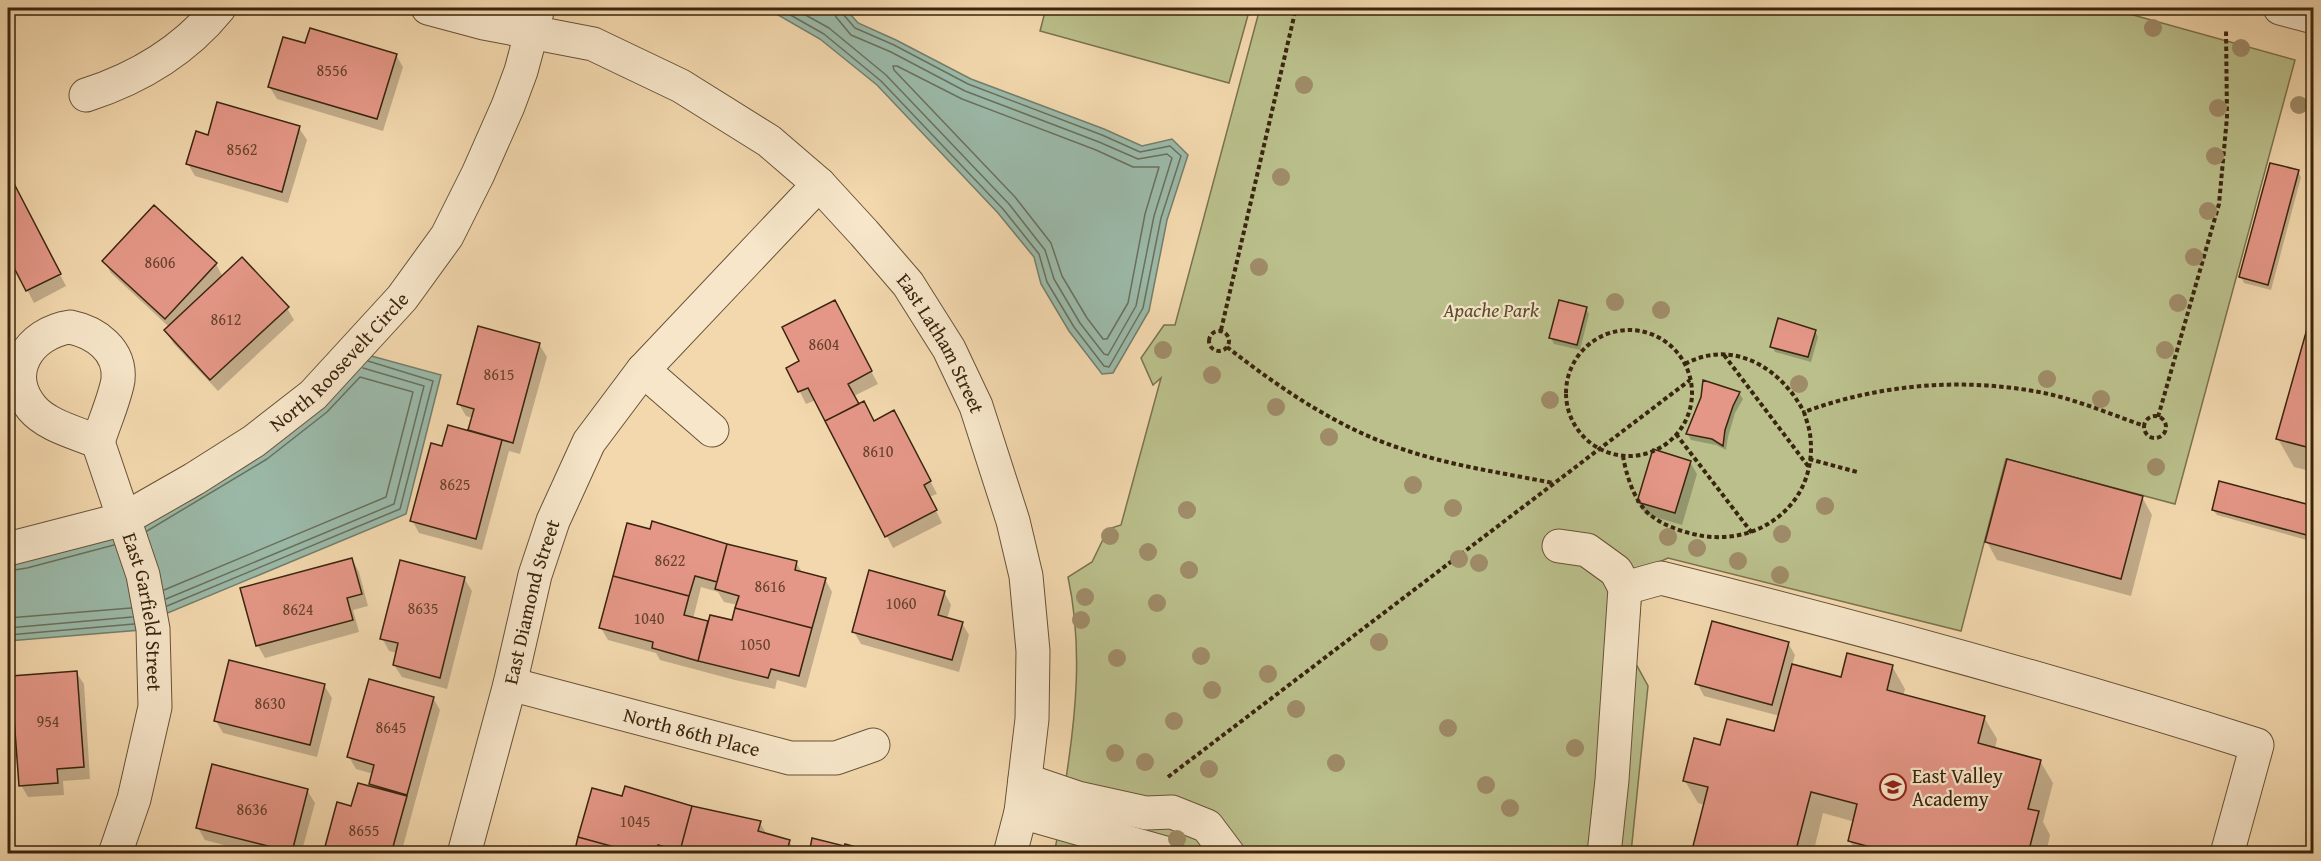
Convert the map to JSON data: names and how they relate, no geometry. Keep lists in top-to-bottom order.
{
  "streets": {
    "street": [
      "East Latham Street",
      "North Roosevelt Circle",
      "East Diamond Street",
      "East Garfield Street",
      "North 86th Place"
    ]
  },
  "crossings": [
    ["East Latham Street", "North Roosevelt Circle"],
    ["East Latham Street", "East Diamond Street"],
    ["North Roosevelt Circle", "East Garfield Street"],
    ["East Diamond Street", "North 86th Place"]
  ],
  "parks": ["Apache Park"],
  "places": {
    "school or university": ["East Valley Academy"]
  },
  "house_numbers": [
    "8556",
    "8562",
    "8606",
    "8612",
    "8604",
    "8615",
    "8610",
    "8625",
    "8622",
    "8616",
    "1060",
    "8635",
    "8624",
    "1040",
    "1050",
    "8630",
    "954",
    "8645",
    "8636",
    "1045",
    "8655"
  ]
}
